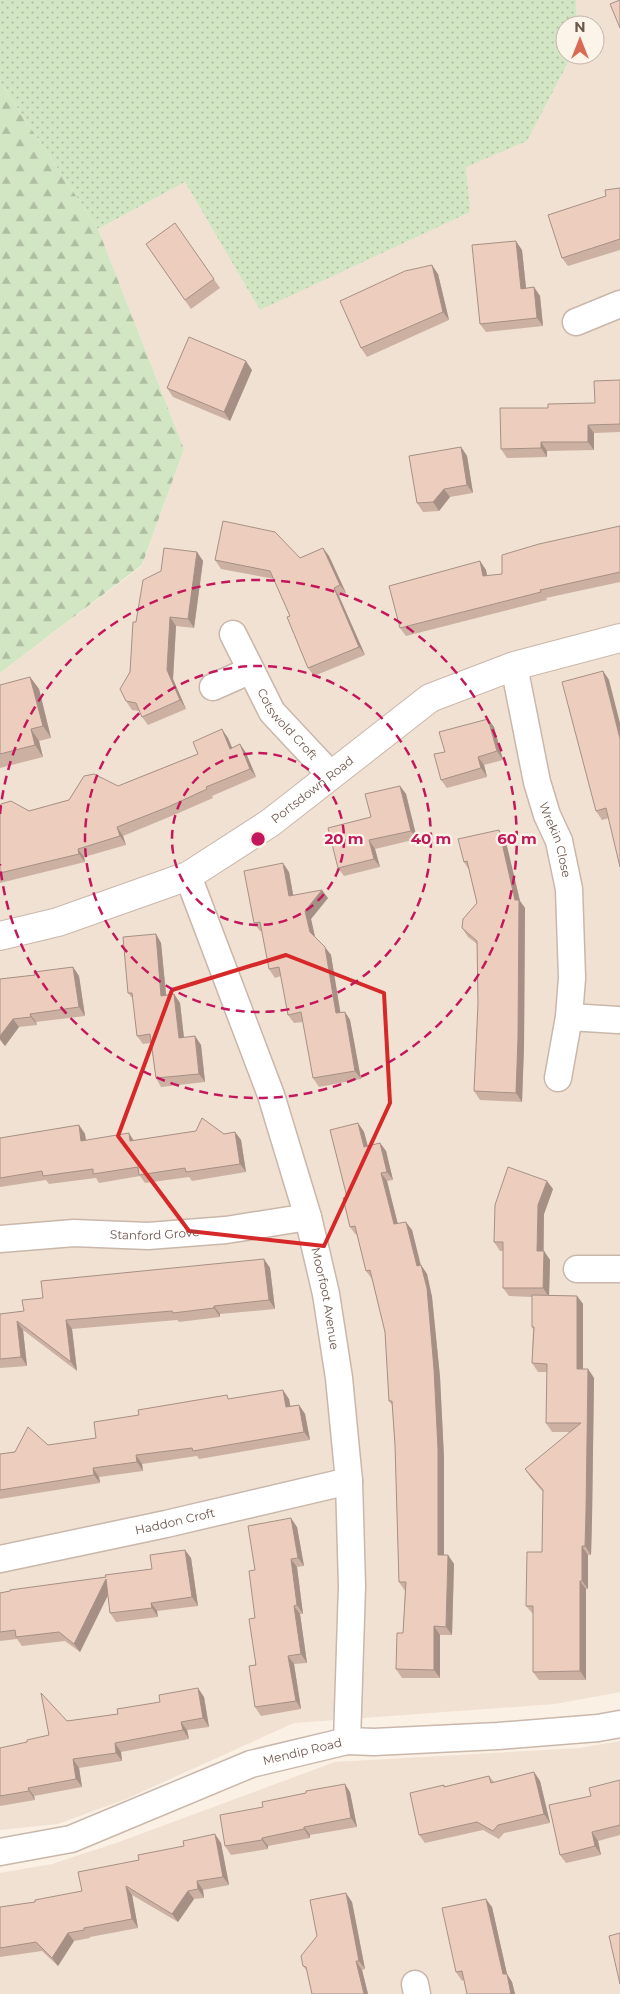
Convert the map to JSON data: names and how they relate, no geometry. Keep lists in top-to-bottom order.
{
  "streets": {
    "street": [
      "Cotswold Croft",
      "Portsdown Road",
      "Wrekin Close",
      "Stanford Grove",
      "Moorfoot Avenue",
      "Haddon Croft",
      "Mendip Road"
    ]
  },
  "crossings": [
    ["Cotswold Croft", "Portsdown Road"],
    ["Portsdown Road", "Wrekin Close"],
    ["Portsdown Road", "Moorfoot Avenue"],
    ["Stanford Grove", "Moorfoot Avenue"],
    ["Moorfoot Avenue", "Haddon Croft"],
    ["Moorfoot Avenue", "Mendip Road"]
  ],
  "north": "top",
  "rings": ["20 m", "40 m", "60 m"]
}
